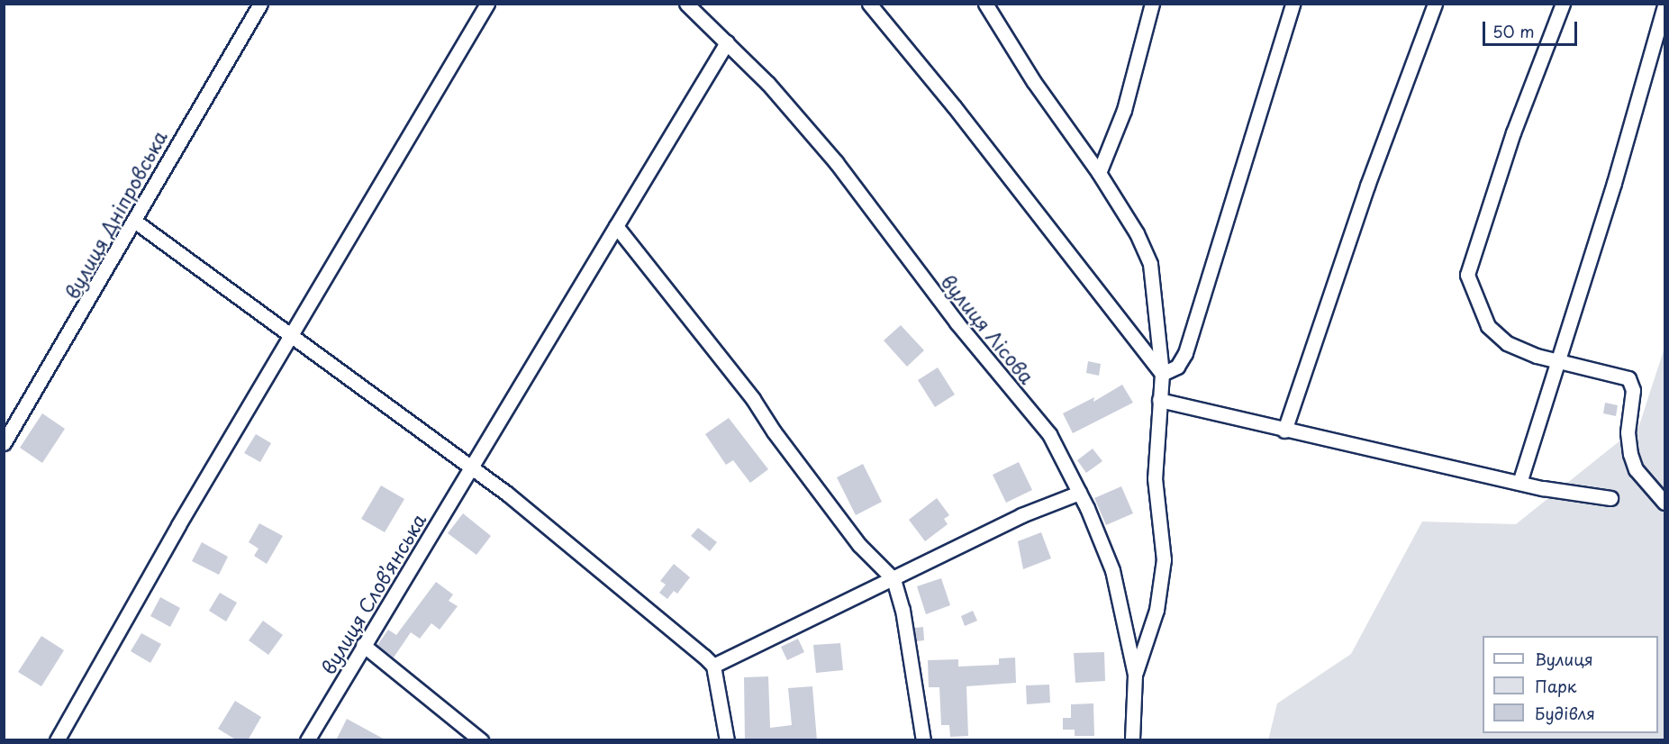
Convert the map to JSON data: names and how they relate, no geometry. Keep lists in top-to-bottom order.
{
  "streets": {
    "street": ["вулиця Дніпровська", "вулиця Лісова", "вулиця Словʼянська"]
  },
  "crossings": [
    ["вулиця Лісова", "вулиця Словʼянська"]
  ],
  "legend": ["Вулиця", "Парк", "Будівля"],
  "scale_bar": "50 m"
}
